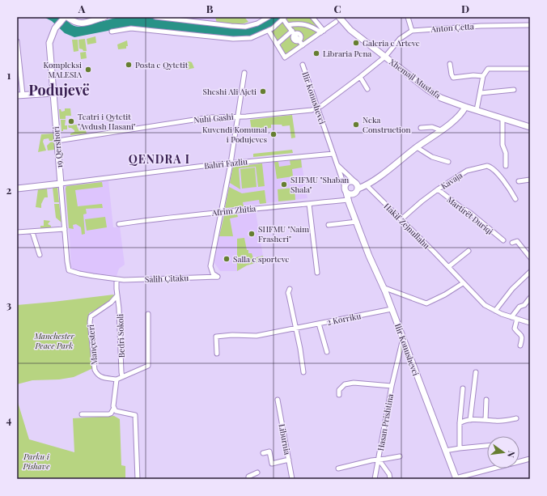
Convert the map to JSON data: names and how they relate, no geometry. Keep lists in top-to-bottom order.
{
  "streets": {
    "main road": ["Xhemajl Mustafa", "Ilir Konushevci", "19 Qershori"],
    "street": [
      "Anton Çetta",
      "Nuhi Gashi",
      "Bahri Fazliu",
      "Kavaja",
      "Afrim Zhitia",
      "Martirët Duriqi",
      "Hakif Zejnullahu",
      "Salih Çitaku",
      "2 Korriku",
      "Bedri Sokoli",
      "Mançesteri",
      "Hasan Prishtina",
      "Liburnia"
    ]
  },
  "crossings": [
    ["Xhemajl Mustafa", "Nuhi Gashi"],
    ["Ilir Konushevci", "Nuhi Gashi"],
    ["Ilir Konushevci", "Bahri Fazliu"],
    ["Ilir Konushevci", "Afrim Zhitia"],
    ["Ilir Konushevci", "2 Korriku"],
    ["Ilir Konushevci", "Hasan Prishtina"],
    ["Nuhi Gashi", "19 Qershori"],
    ["19 Qershori", "Bahri Fazliu"],
    ["19 Qershori", "Salih Çitaku"],
    ["Kavaja", "Martirët Duriqi"],
    ["Kavaja", "Hakif Zejnullahu"],
    ["Afrim Zhitia", "Salih Çitaku"],
    ["Bedri Sokoli", "Mançesteri"]
  ],
  "districts": ["Podujevë", "QENDRA I"],
  "parks": ["Manchester Peace Park", "Parku i Pishave"],
  "places": [
    "Galeria e Arteve",
    "Libraria Pena",
    "Posta e Qytetit",
    "Kompleksi MALESIA",
    "Sheshi Ali Ajeti",
    "Teatri i Qytetit \"Avdush Hasani\"",
    "Neka Construction",
    "Kuvendi Komunal i Podujeves",
    "SHFMU \"Shaban Shala\"",
    "SHFMU \"Naim Frasheri\"",
    "Salla e sporteve"
  ],
  "north": "right",
  "grid": {
    "columns": [
      "A",
      "B",
      "C",
      "D"
    ],
    "rows": [
      "1",
      "2",
      "3",
      "4"
    ]
  }
}
